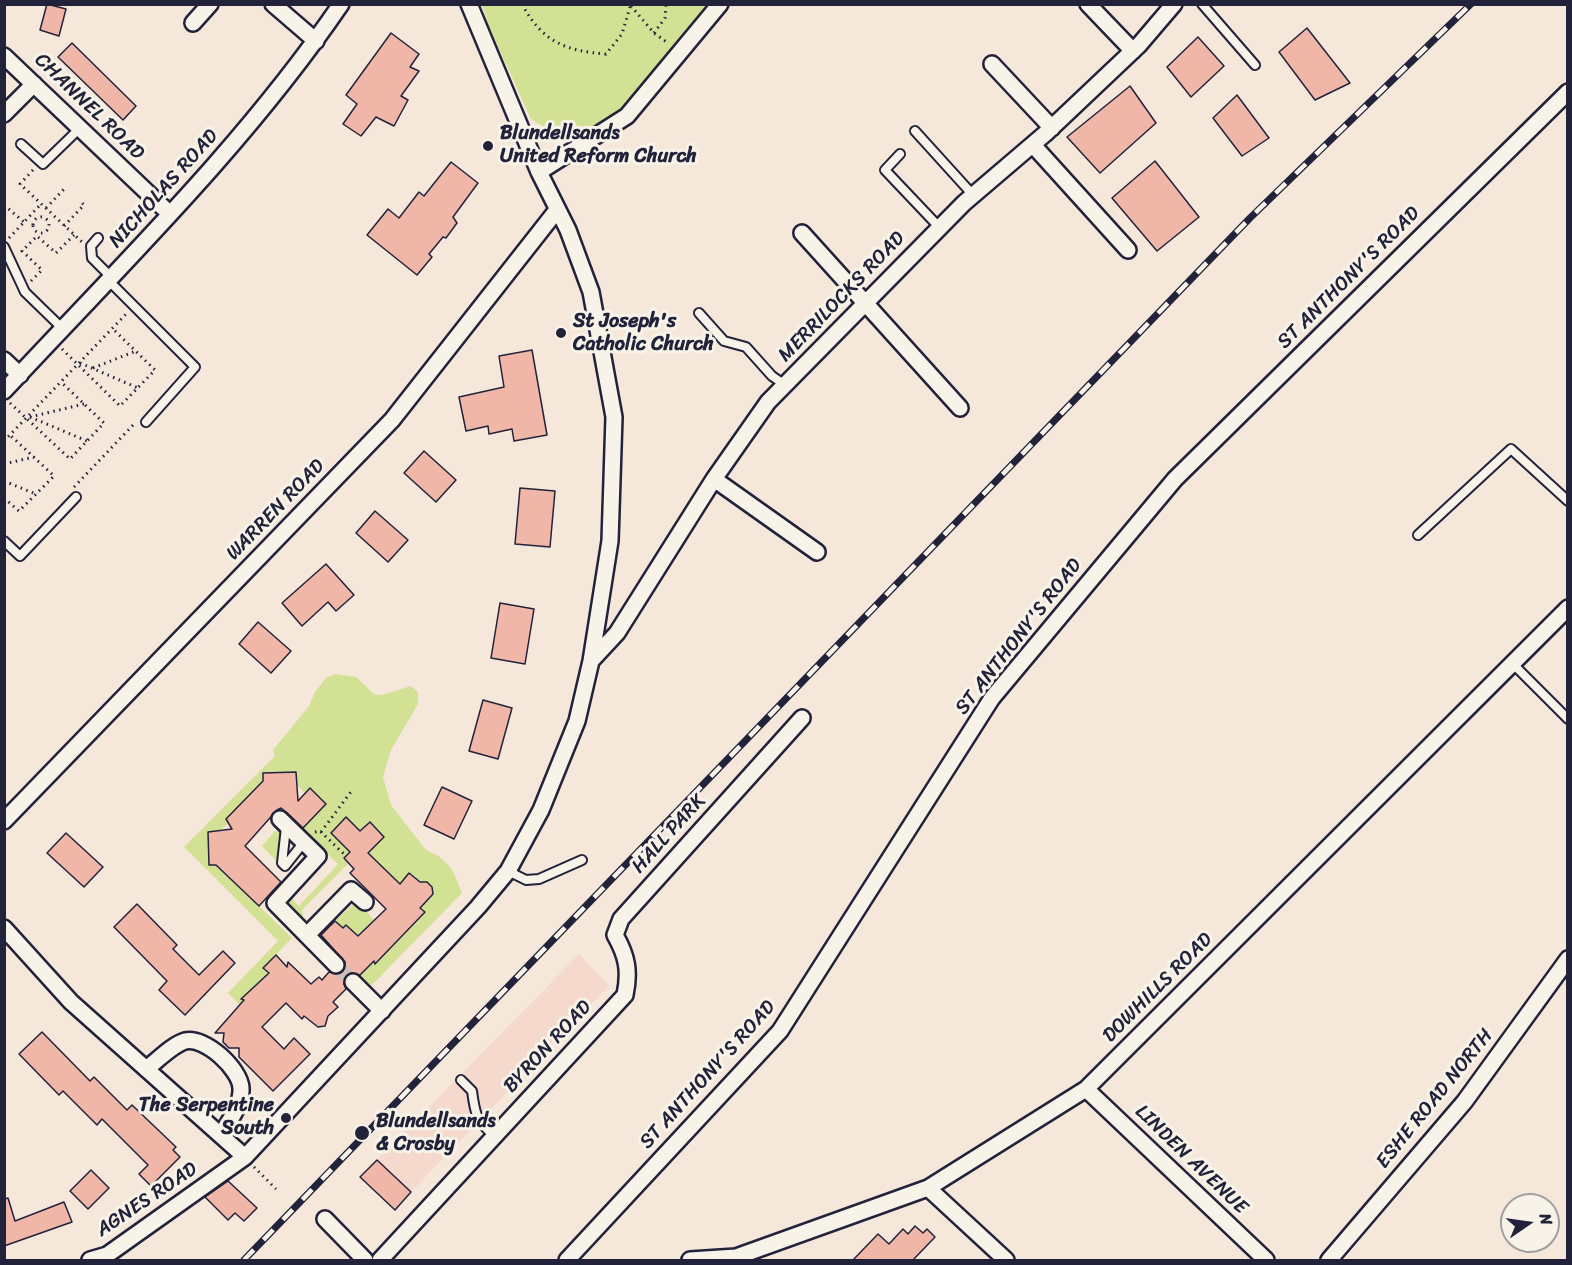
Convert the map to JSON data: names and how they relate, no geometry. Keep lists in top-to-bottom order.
{
  "streets": {
    "street": [
      "CHANNEL ROAD",
      "NICHOLAS ROAD",
      "ST ANTHONY'S ROAD",
      "MERRILOCKS ROAD",
      "WARREN ROAD",
      "HALL PARK",
      "DOWHILLS ROAD",
      "BYRON ROAD",
      "ESHE ROAD NORTH",
      "LINDEN AVENUE",
      "AGNES ROAD"
    ]
  },
  "crossings": [
    ["CHANNEL ROAD", "NICHOLAS ROAD"],
    ["HALL PARK", "BYRON ROAD"],
    ["DOWHILLS ROAD", "LINDEN AVENUE"]
  ],
  "places": [
    "Blundellsands United Reform Church",
    "St Joseph's Catholic Church",
    "The Serpentine South",
    "Blundellsands & Crosby"
  ],
  "north": "right"
}
